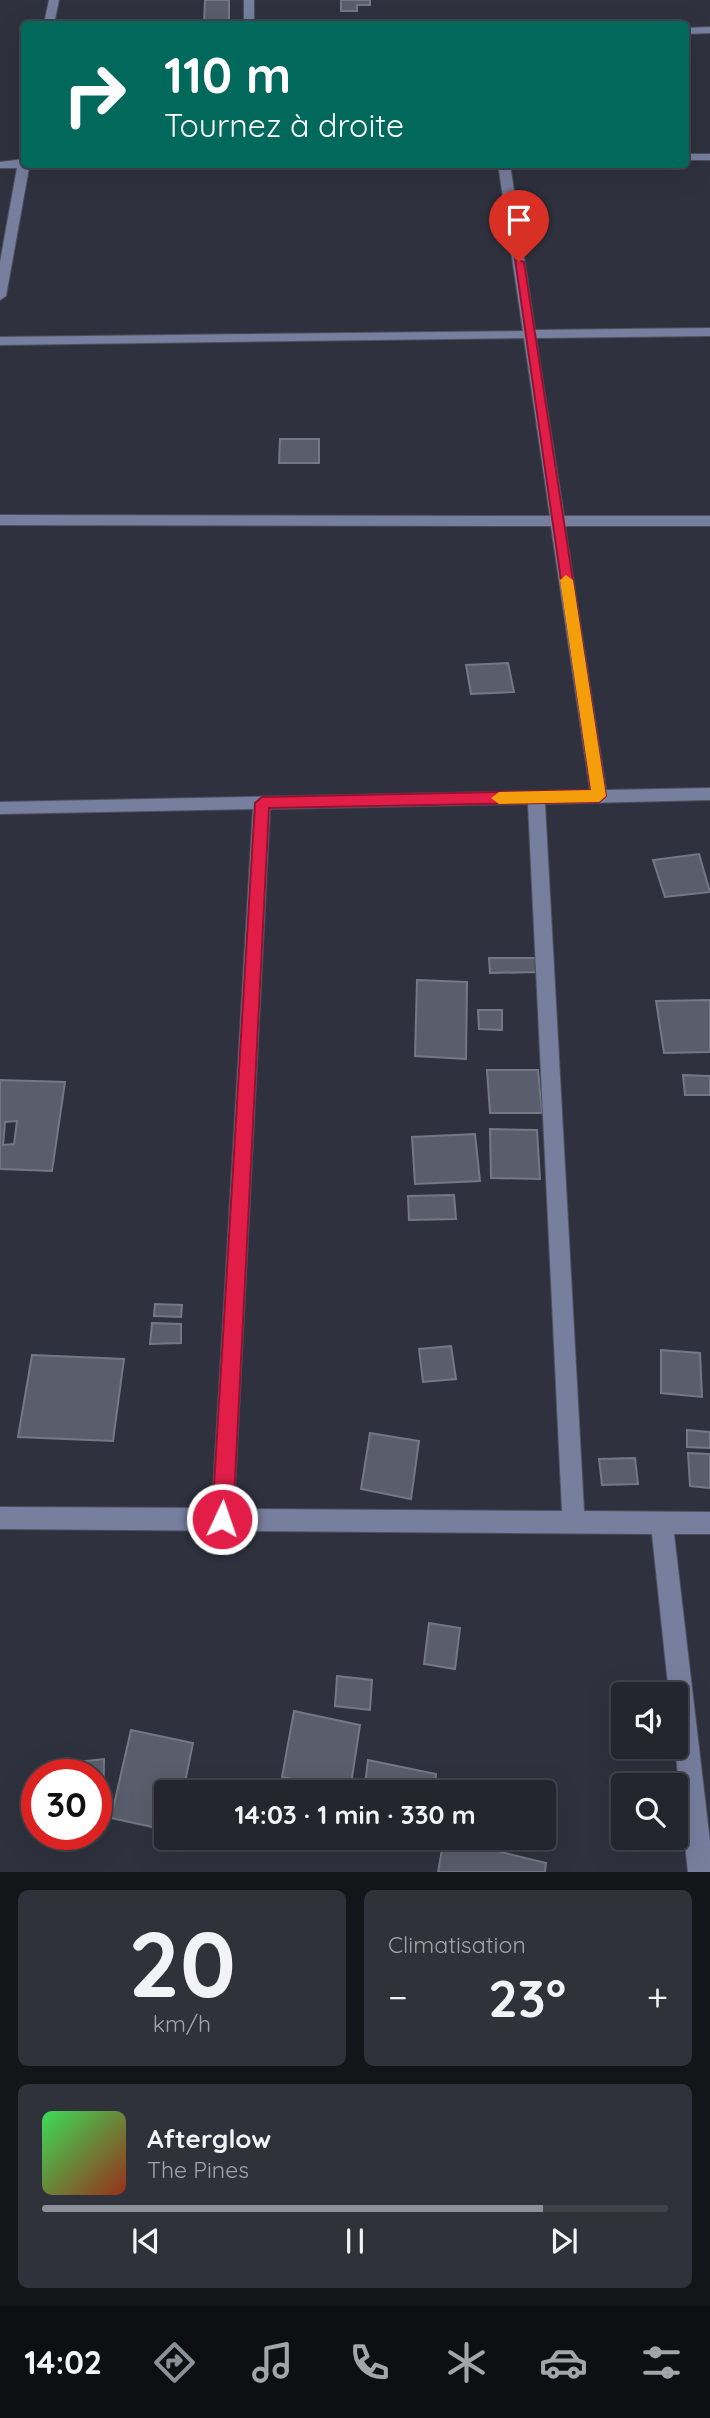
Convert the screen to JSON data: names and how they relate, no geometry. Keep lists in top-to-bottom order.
{
  "page": {
    "turn": ["110 m", "Tournez à droite"],
    "limit": "30",
    "trip": "14:03 · 1 min · 330 m",
    "tile": [
      ["20", "km/h"],
      "Climatisation"
    ],
    "heat": ["−", "23°", "+"],
    "song": ["Afterglow", "The Pines"],
    "tabs": "14:02"
  }
}
